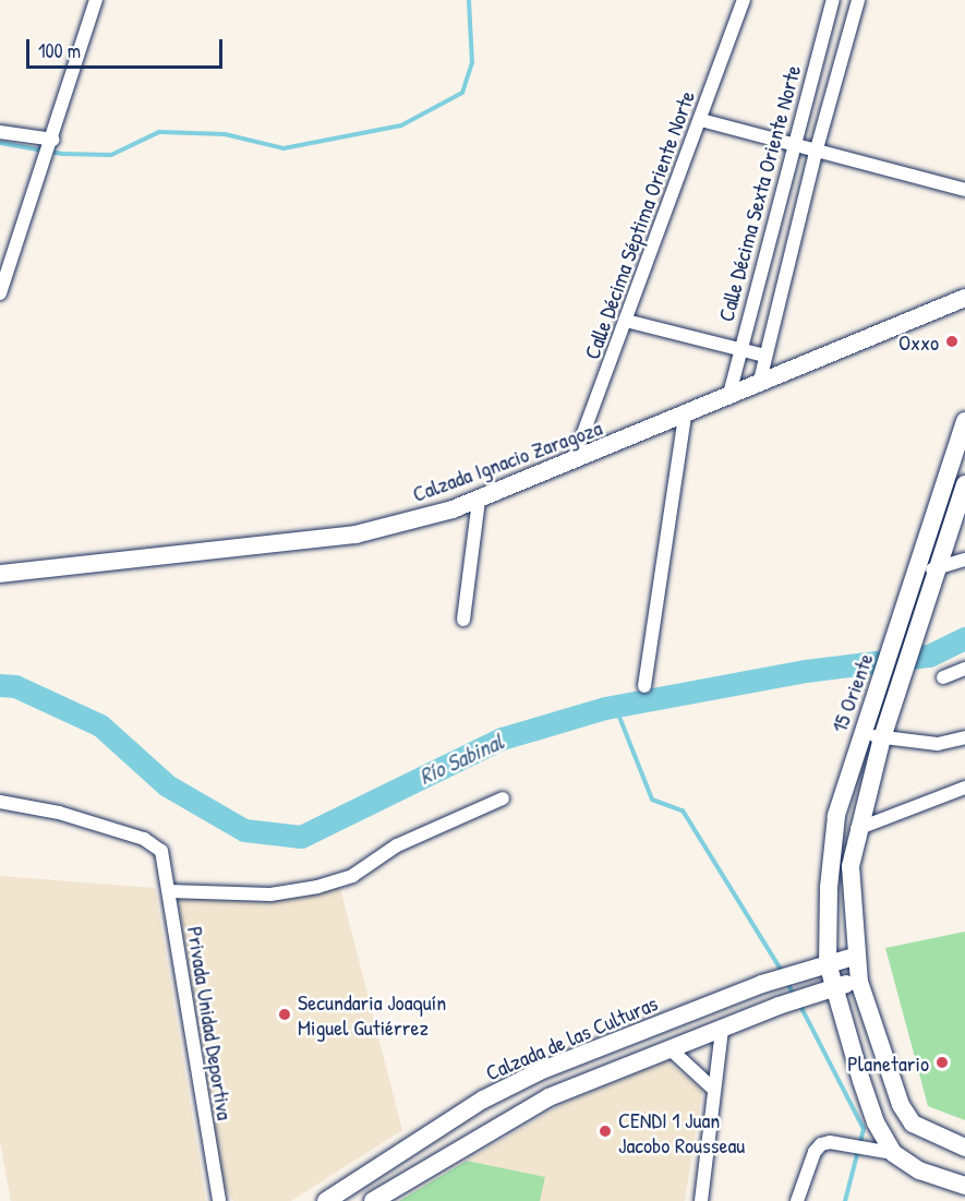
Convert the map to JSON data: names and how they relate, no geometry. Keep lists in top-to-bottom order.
{
  "streets": {
    "main road": ["Calzada Ignacio Zaragoza", "15 Oriente", "Calzada de las Culturas"],
    "street": ["Calle Décima Sexta Oriente Norte", "Calle Décima Séptima Oriente Norte", "Privada Unidad Deportiva"]
  },
  "crossings": [
    ["Calle Décima Sexta Oriente Norte", "Calzada Ignacio Zaragoza"],
    ["Calle Décima Séptima Oriente Norte", "Calzada Ignacio Zaragoza"],
    ["15 Oriente", "Calzada de las Culturas"]
  ],
  "water": ["Río Sabinal"],
  "places": [
    "Oxxo",
    "Secundaria Joaquín Miguel Gutiérrez",
    "Planetario",
    "CENDI 1 Juan Jacobo Rousseau"
  ],
  "scale_bar": "100 m"
}
